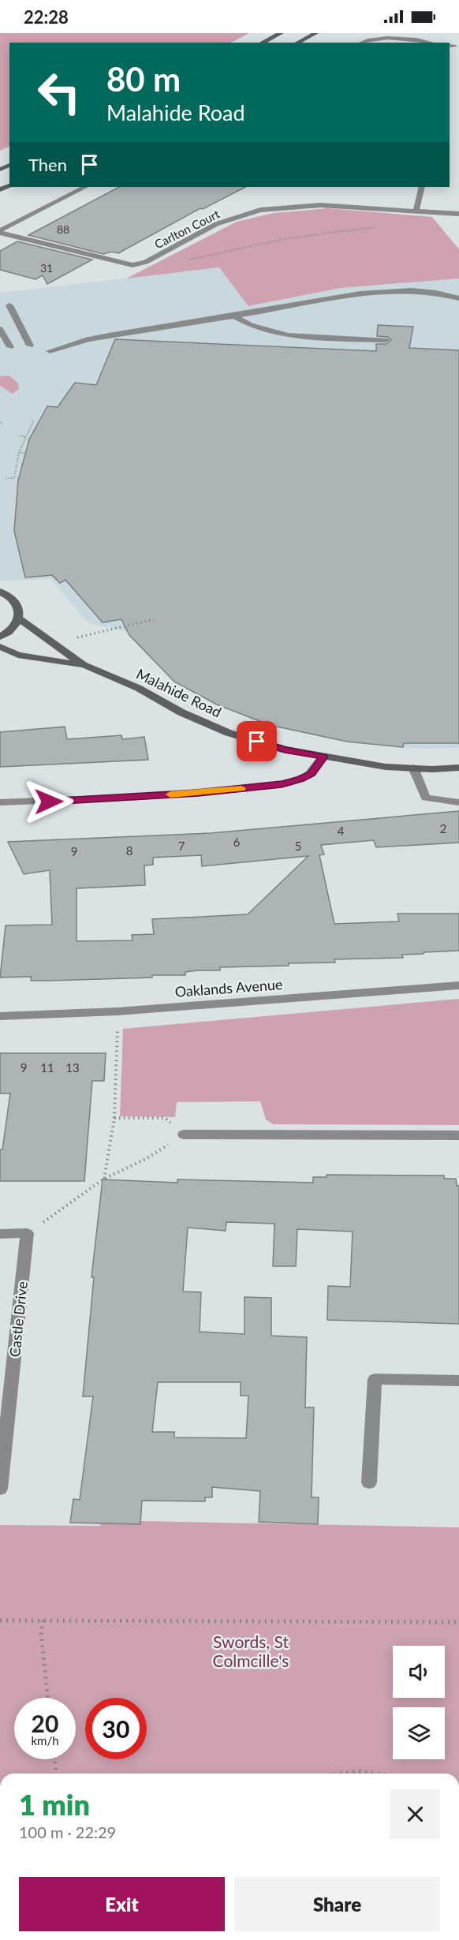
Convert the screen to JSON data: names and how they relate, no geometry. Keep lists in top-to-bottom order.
{
  "streets": {
    "main road": ["Malahide Road"],
    "street": ["Carlton Court", "Oaklands Avenue", "Castle Drive"]
  },
  "parks": ["Swords, St Colmcille's"],
  "house_numbers": [
    "88",
    "31",
    "2",
    "4",
    "6",
    "7",
    "5",
    "8",
    "9",
    "9",
    "11",
    "13"
  ],
  "page": {
    "status": "22:28",
    "turn": ["80 m", "Malahide Road"],
    "then": "Then",
    "speed": "20 km/h",
    "limit": "30",
    "heading": ["1 min", "100 m · 22:29"],
    "buttons": ["Exit", "Share"]
  }
}
